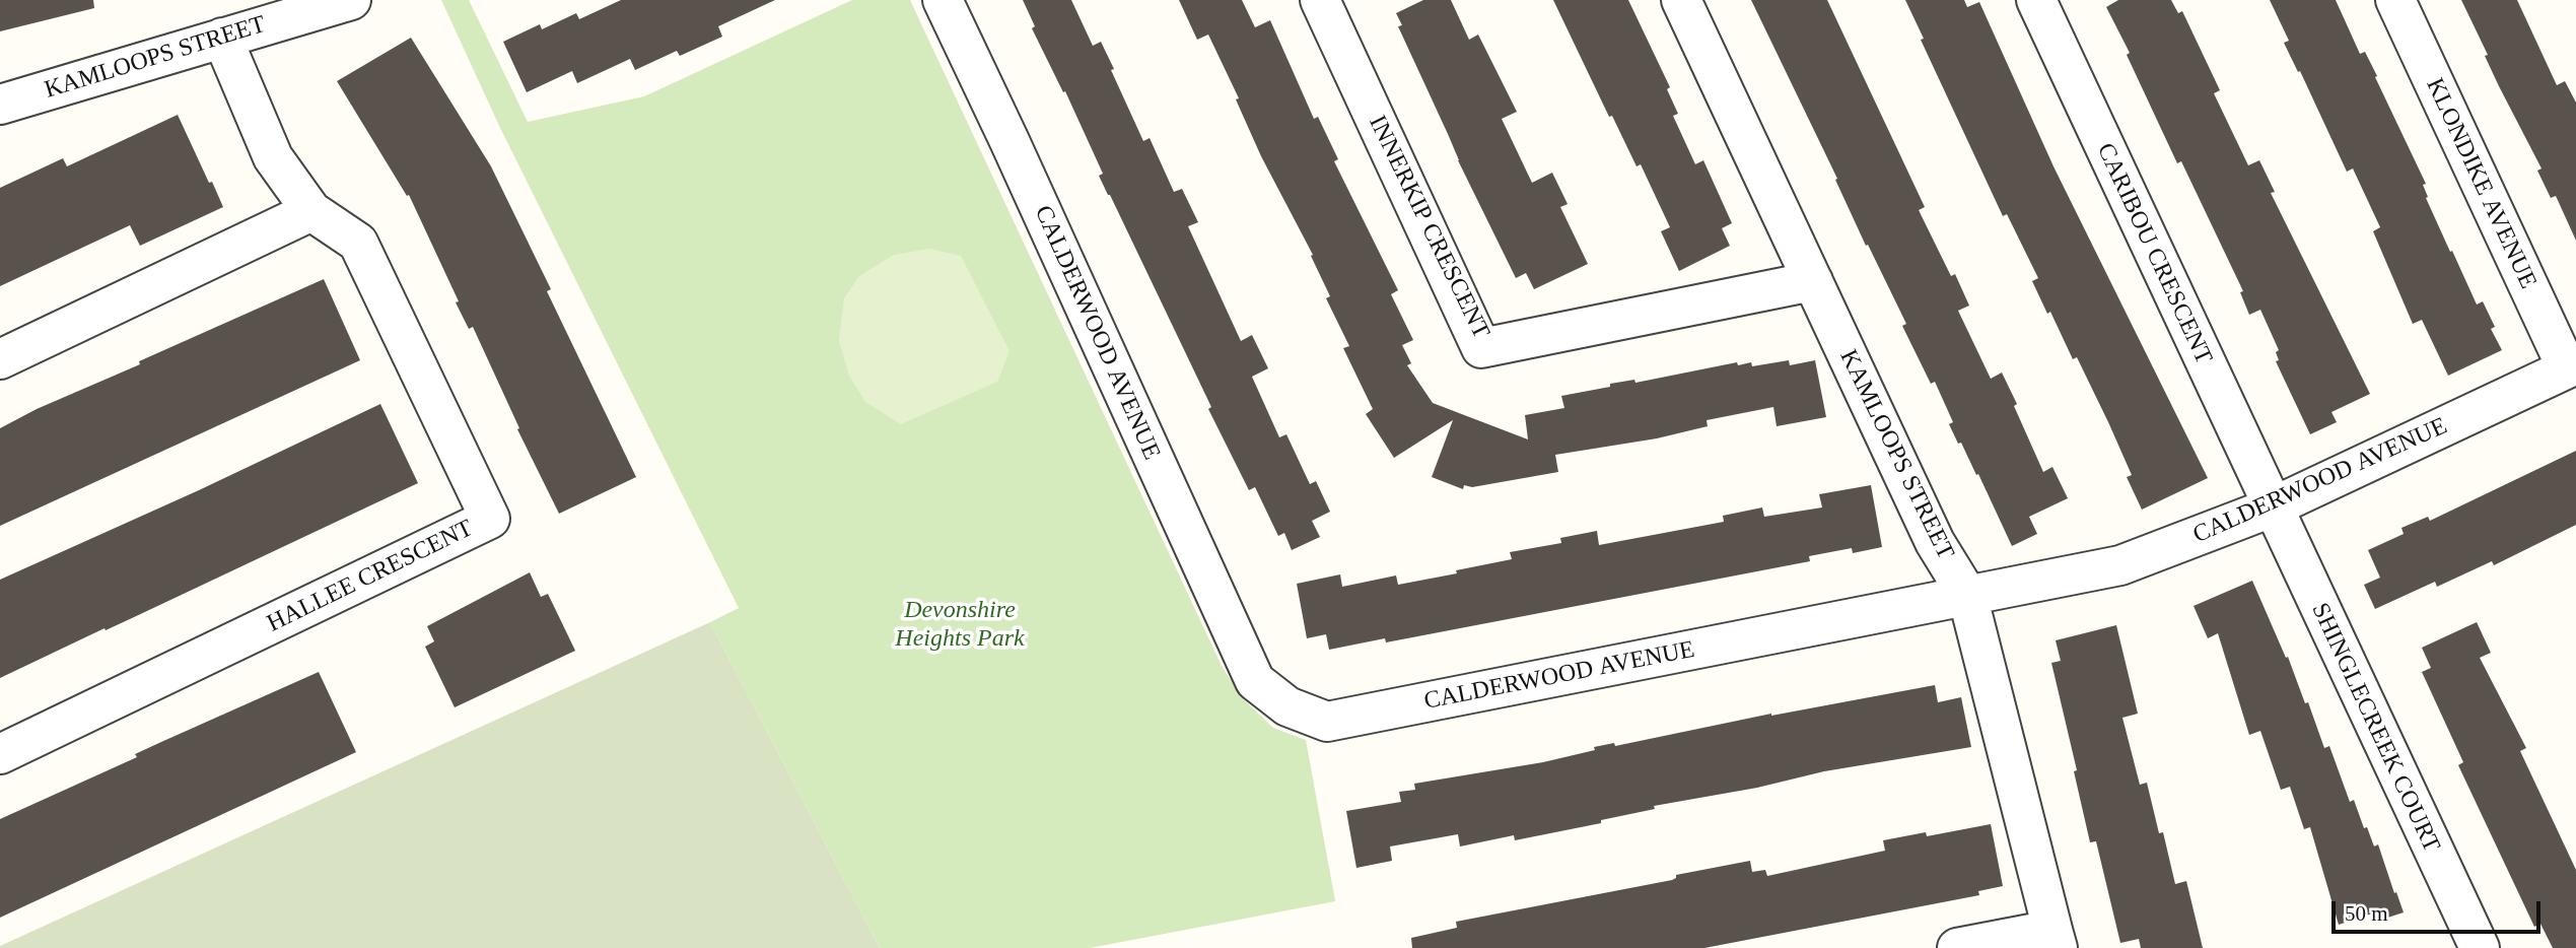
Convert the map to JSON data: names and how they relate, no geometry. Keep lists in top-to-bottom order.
{
  "streets": {
    "street": [
      "KAMLOOPS STREET",
      "KLONDIKE AVENUE",
      "INNERKIP CRESCENT",
      "CARIBOU CRESCENT",
      "CALDERWOOD AVENUE",
      "HALLEE CRESCENT",
      "SHINGLECREEK COURT"
    ]
  },
  "crossings": [
    ["KAMLOOPS STREET", "INNERKIP CRESCENT"],
    ["KAMLOOPS STREET", "CALDERWOOD AVENUE"],
    ["KAMLOOPS STREET", "HALLEE CRESCENT"],
    ["KLONDIKE AVENUE", "CALDERWOOD AVENUE"],
    ["CARIBOU CRESCENT", "CALDERWOOD AVENUE"],
    ["CARIBOU CRESCENT", "SHINGLECREEK COURT"],
    ["CALDERWOOD AVENUE", "SHINGLECREEK COURT"]
  ],
  "parks": ["Devonshire Heights Park"],
  "scale_bar": "50 m"
}
